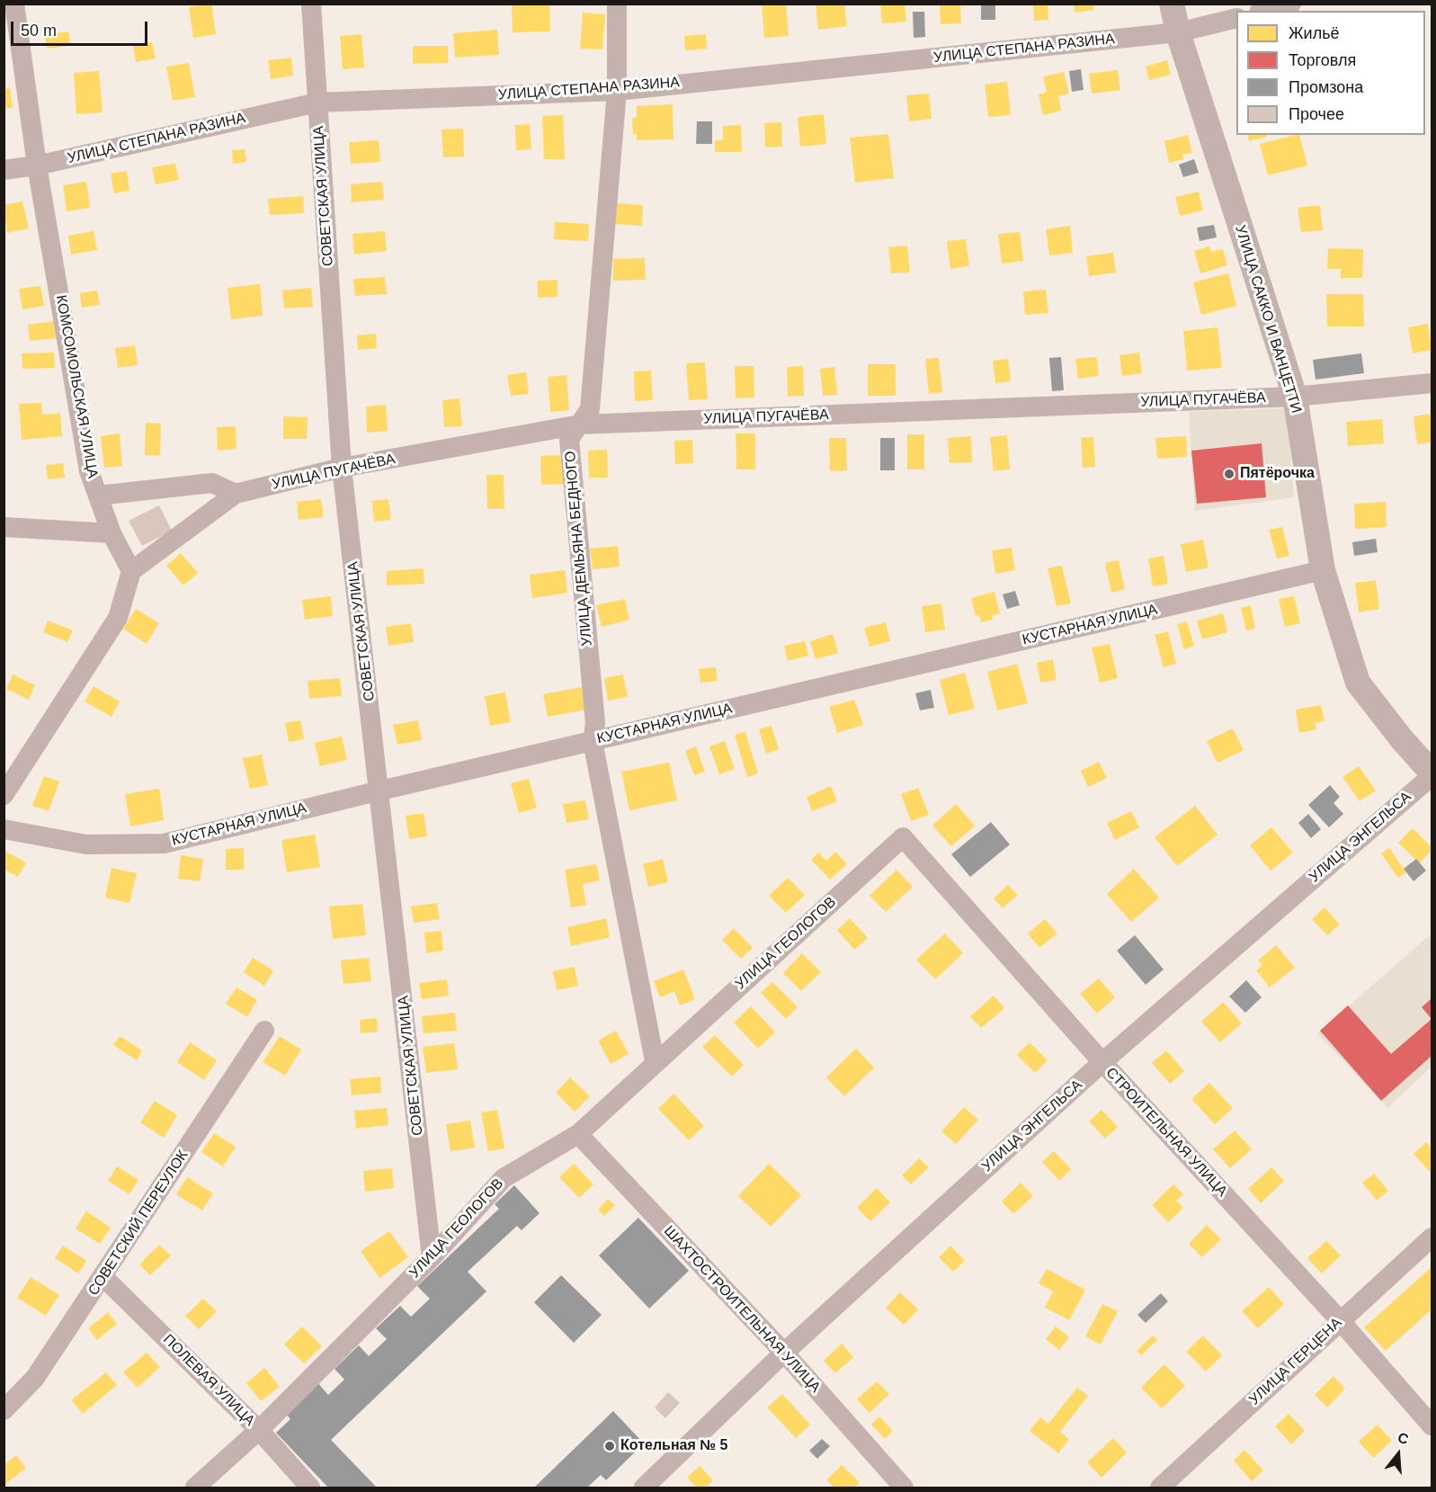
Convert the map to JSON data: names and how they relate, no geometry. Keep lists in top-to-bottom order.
{
  "streets": {
    "street": [
      "УЛИЦА СТЕПАНА РАЗИНА",
      "СОВЕТСКАЯ УЛИЦА",
      "УЛИЦА САККО И ВАНЦЕТТИ",
      "КОМСОМОЛЬСКАЯ УЛИЦА",
      "УЛИЦА ПУГАЧЁВА",
      "УЛИЦА ДЕМЬЯНА БЕДНОГО",
      "КУСТАРНАЯ УЛИЦА",
      "УЛИЦА ЭНГЕЛЬСА",
      "УЛИЦА ГЕОЛОГОВ",
      "СТРОИТЕЛЬНАЯ УЛИЦА",
      "СОВЕТСКИЙ ПЕРЕУЛОК",
      "ШАХТОСТРОИТЕЛЬНАЯ УЛИЦА",
      "УЛИЦА ГЕРЦЕНА",
      "ПОЛЕВАЯ УЛИЦА"
    ]
  },
  "crossings": [
    ["УЛИЦА СТЕПАНА РАЗИНА", "СОВЕТСКАЯ УЛИЦА"],
    ["УЛИЦА СТЕПАНА РАЗИНА", "УЛИЦА САККО И ВАНЦЕТТИ"],
    ["УЛИЦА СТЕПАНА РАЗИНА", "КОМСОМОЛЬСКАЯ УЛИЦА"],
    ["УЛИЦА СТЕПАНА РАЗИНА", "УЛИЦА ДЕМЬЯНА БЕДНОГО"],
    ["СОВЕТСКАЯ УЛИЦА", "УЛИЦА ПУГАЧЁВА"],
    ["СОВЕТСКАЯ УЛИЦА", "КУСТАРНАЯ УЛИЦА"],
    ["СОВЕТСКАЯ УЛИЦА", "УЛИЦА ГЕОЛОГОВ"],
    ["УЛИЦА САККО И ВАНЦЕТТИ", "УЛИЦА ПУГАЧЁВА"],
    ["УЛИЦА САККО И ВАНЦЕТТИ", "КУСТАРНАЯ УЛИЦА"],
    ["УЛИЦА САККО И ВАНЦЕТТИ", "УЛИЦА ЭНГЕЛЬСА"],
    ["КОМСОМОЛЬСКАЯ УЛИЦА", "УЛИЦА ПУГАЧЁВА"],
    ["УЛИЦА ПУГАЧЁВА", "УЛИЦА ДЕМЬЯНА БЕДНОГО"],
    ["УЛИЦА ДЕМЬЯНА БЕДНОГО", "КУСТАРНАЯ УЛИЦА"],
    ["УЛИЦА ДЕМЬЯНА БЕДНОГО", "УЛИЦА ГЕОЛОГОВ"],
    ["УЛИЦА ЭНГЕЛЬСА", "СТРОИТЕЛЬНАЯ УЛИЦА"],
    ["УЛИЦА ЭНГЕЛЬСА", "ШАХТОСТРОИТЕЛЬНАЯ УЛИЦА"],
    ["УЛИЦА ГЕОЛОГОВ", "СТРОИТЕЛЬНАЯ УЛИЦА"],
    ["УЛИЦА ГЕОЛОГОВ", "ШАХТОСТРОИТЕЛЬНАЯ УЛИЦА"],
    ["УЛИЦА ГЕОЛОГОВ", "ПОЛЕВАЯ УЛИЦА"],
    ["СТРОИТЕЛЬНАЯ УЛИЦА", "УЛИЦА ГЕРЦЕНА"],
    ["СОВЕТСКИЙ ПЕРЕУЛОК", "ПОЛЕВАЯ УЛИЦА"]
  ],
  "places": ["Пятёрочка", "Котельная № 5"],
  "legend": [
    "Жильё",
    "Торговля",
    "Промзона",
    "Прочее"
  ],
  "scale_bar": "50 m",
  "north": "top"
}
